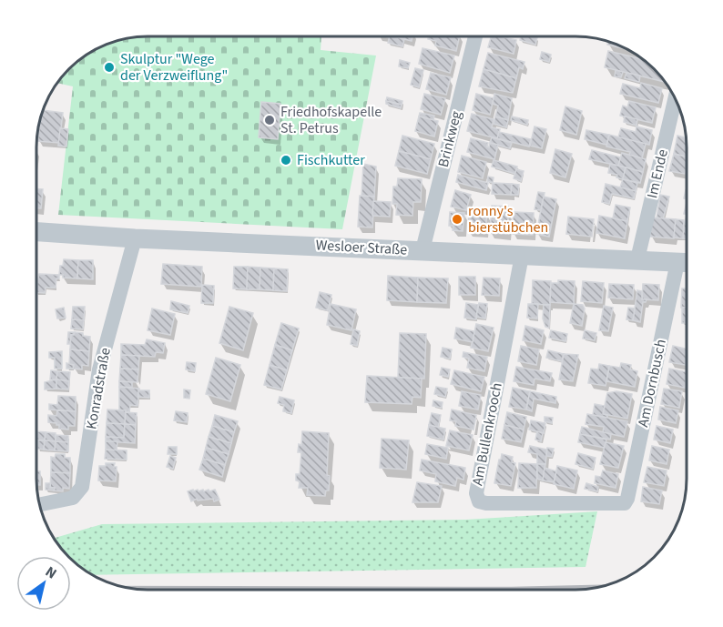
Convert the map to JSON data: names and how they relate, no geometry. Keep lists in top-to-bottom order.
{
  "streets": {
    "street": [
      "Brinkweg",
      "Im Ende",
      "Wesloer Straße",
      "Am Dornbusch",
      "Konradstraße",
      "Am Bullenkrooch"
    ]
  },
  "crossings": [
    ["Brinkweg", "Wesloer Straße"],
    ["Im Ende", "Wesloer Straße"],
    ["Wesloer Straße", "Konradstraße"],
    ["Wesloer Straße", "Am Bullenkrooch"],
    ["Am Dornbusch", "Am Bullenkrooch"]
  ],
  "places": [
    "Skulptur \"Wege der Verzweiflung\"",
    "Friedhofskapelle St. Petrus",
    "Fischkutter",
    "ronny's bierstübchen"
  ],
  "north": "top right"
}
